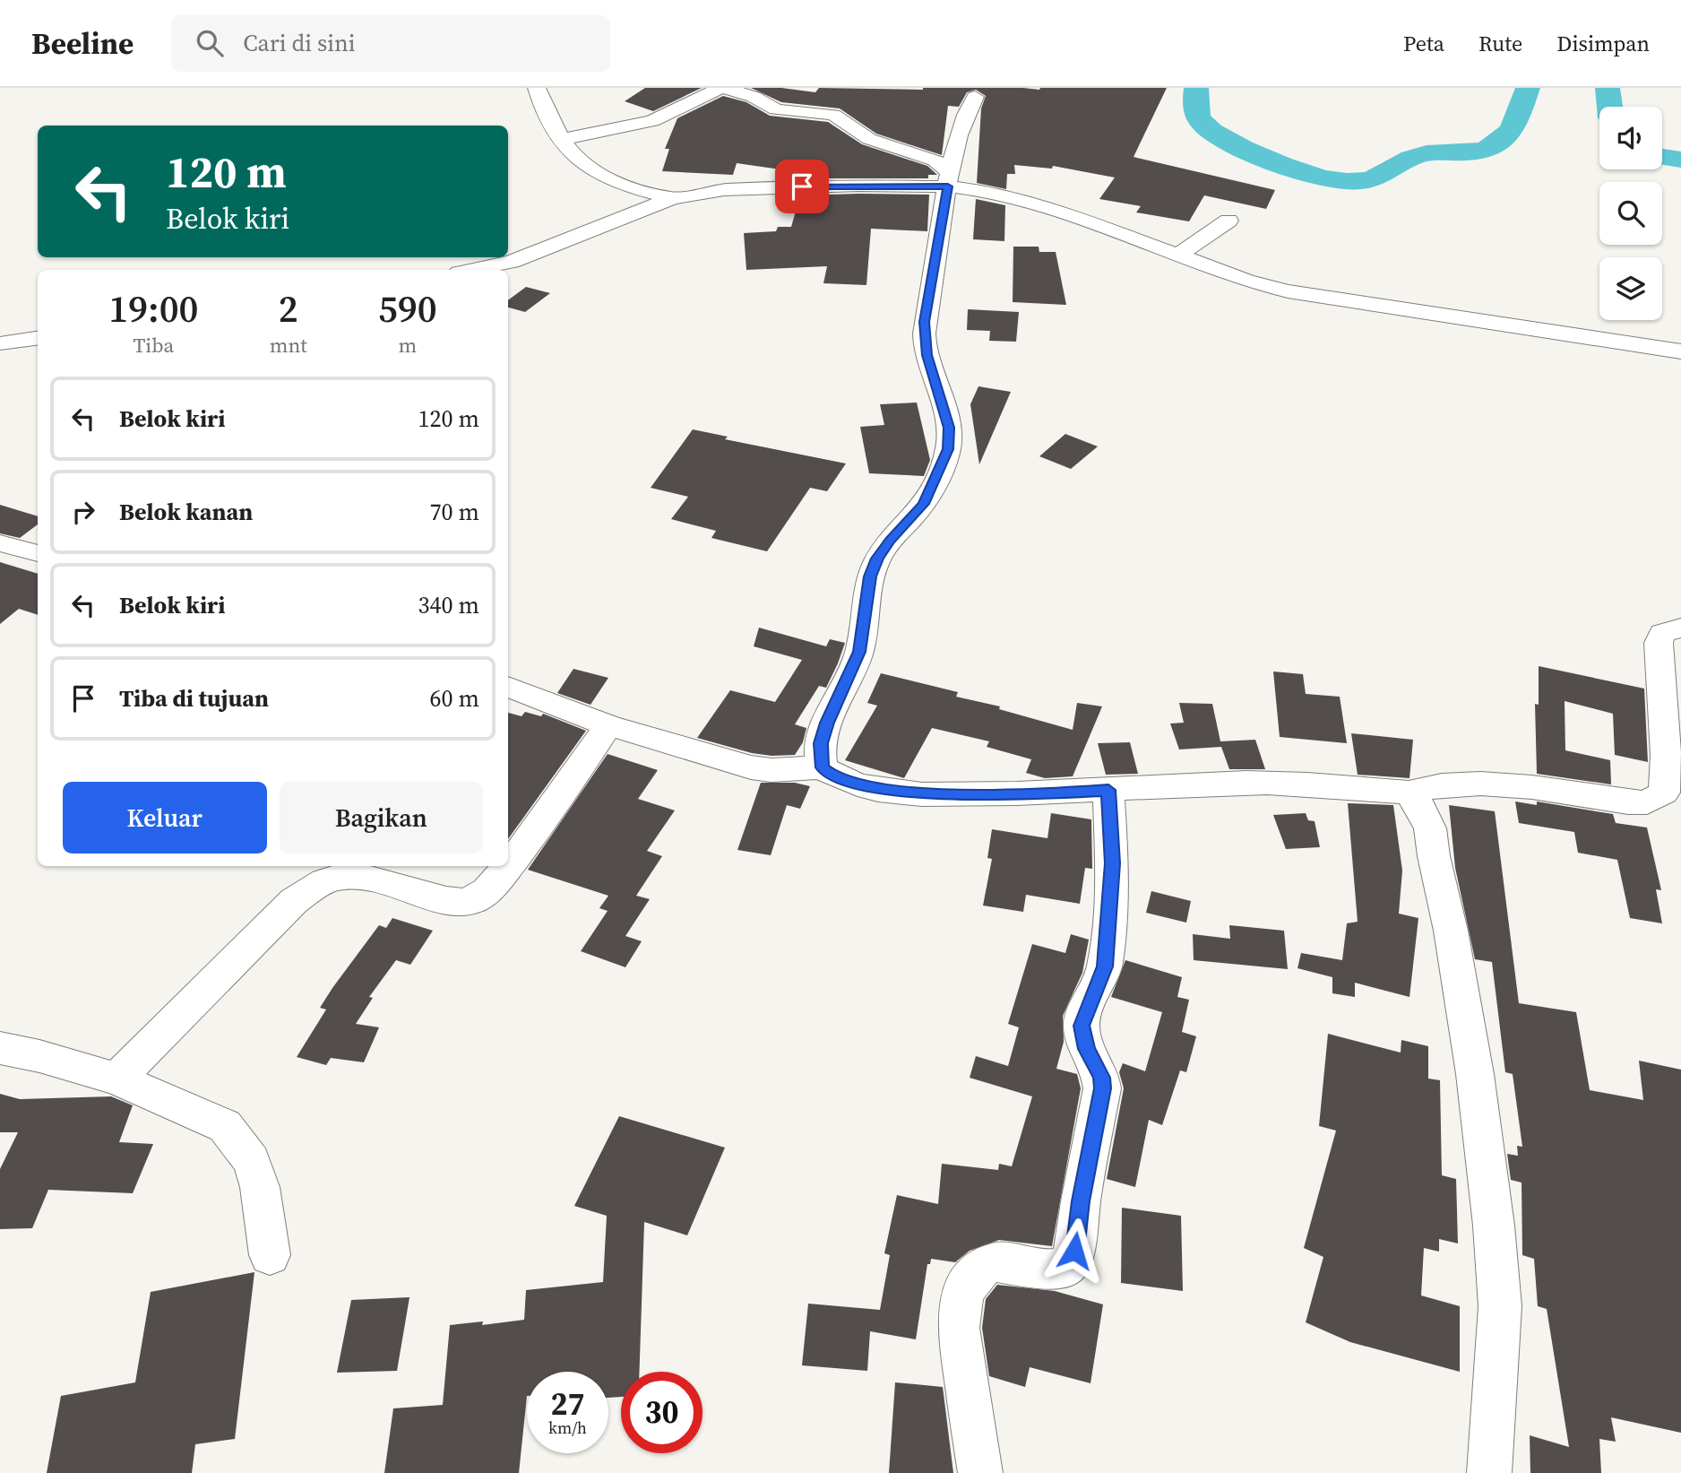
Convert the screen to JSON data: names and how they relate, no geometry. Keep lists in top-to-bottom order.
{
  "page": {
    "header": "Beeline",
    "search": "Cari di sini",
    "nav": ["Peta", "Rute", "Disimpan"],
    "turn": ["120 m", "Belok kiri"],
    "eta": [
      "19:00",
      "Tiba",
      "2",
      "mnt",
      "590",
      "m"
    ],
    "list": [
      {
        "name": "Belok kiri",
        "value": "120 m"
      },
      {
        "name": "Belok kanan",
        "value": "70 m"
      },
      {
        "name": "Belok kiri",
        "value": "340 m"
      },
      {
        "name": "Tiba di tujuan",
        "value": "60 m"
      }
    ],
    "buttons": ["Keluar", "Bagikan"],
    "speed": "27 km/h",
    "limit": "30"
  }
}
